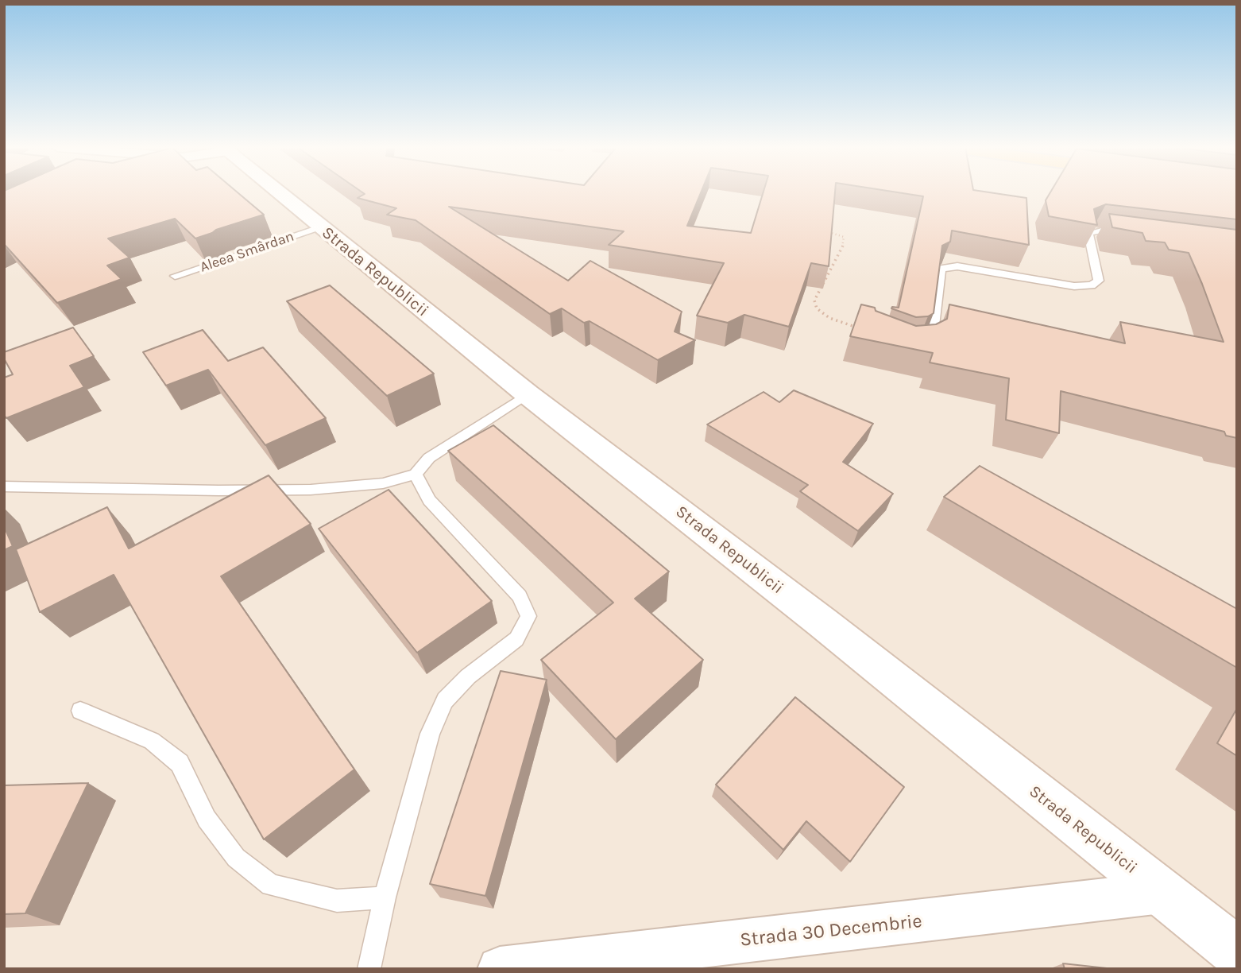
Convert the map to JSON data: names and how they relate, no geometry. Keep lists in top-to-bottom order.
{
  "streets": {
    "main road": ["Strada Republicii"],
    "street": ["Strada 30 Decembrie"],
    "lane": ["Aleea Smârdan"]
  },
  "crossings": [
    ["Aleea Smârdan", "Strada Republicii"],
    ["Strada Republicii", "Strada 30 Decembrie"]
  ]
}
